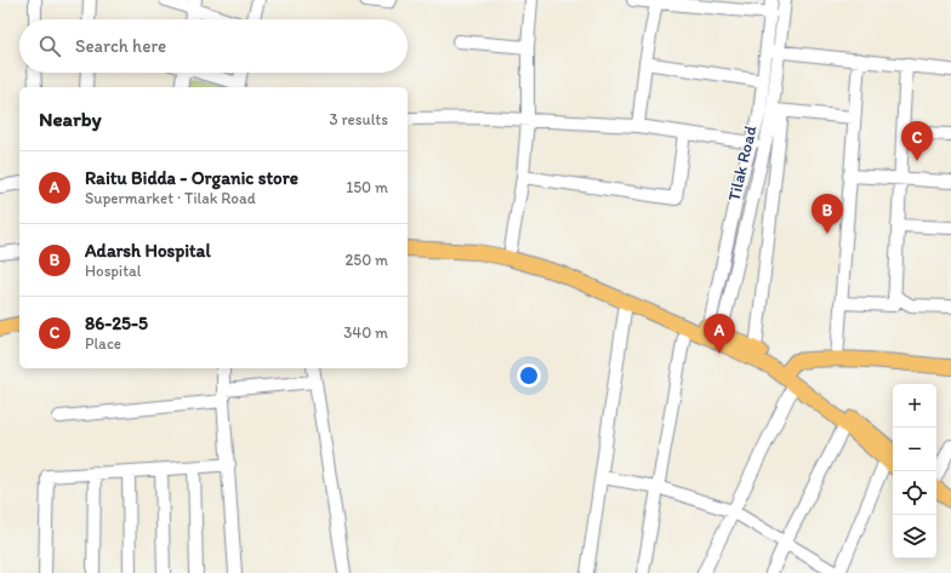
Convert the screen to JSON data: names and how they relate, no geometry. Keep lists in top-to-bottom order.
{
  "streets": {
    "street": ["Tilak Road"]
  },
  "page": {
    "search": "Search here",
    "heading": ["Nearby", "3 results"],
    "pins": ["C", "B", "A"],
    "list": [
      {
        "mark": "A",
        "name": "Raitu Bidda - Organic store",
        "note": "Supermarket · Tilak Road",
        "value": "150 m"
      },
      {
        "mark": "B",
        "name": "Adarsh Hospital",
        "note": "Hospital",
        "value": "250 m"
      },
      {
        "mark": "C",
        "name": "86-25-5",
        "note": "Place",
        "value": "340 m"
      }
    ],
    "map_buttons": ["+", "−"]
  }
}
